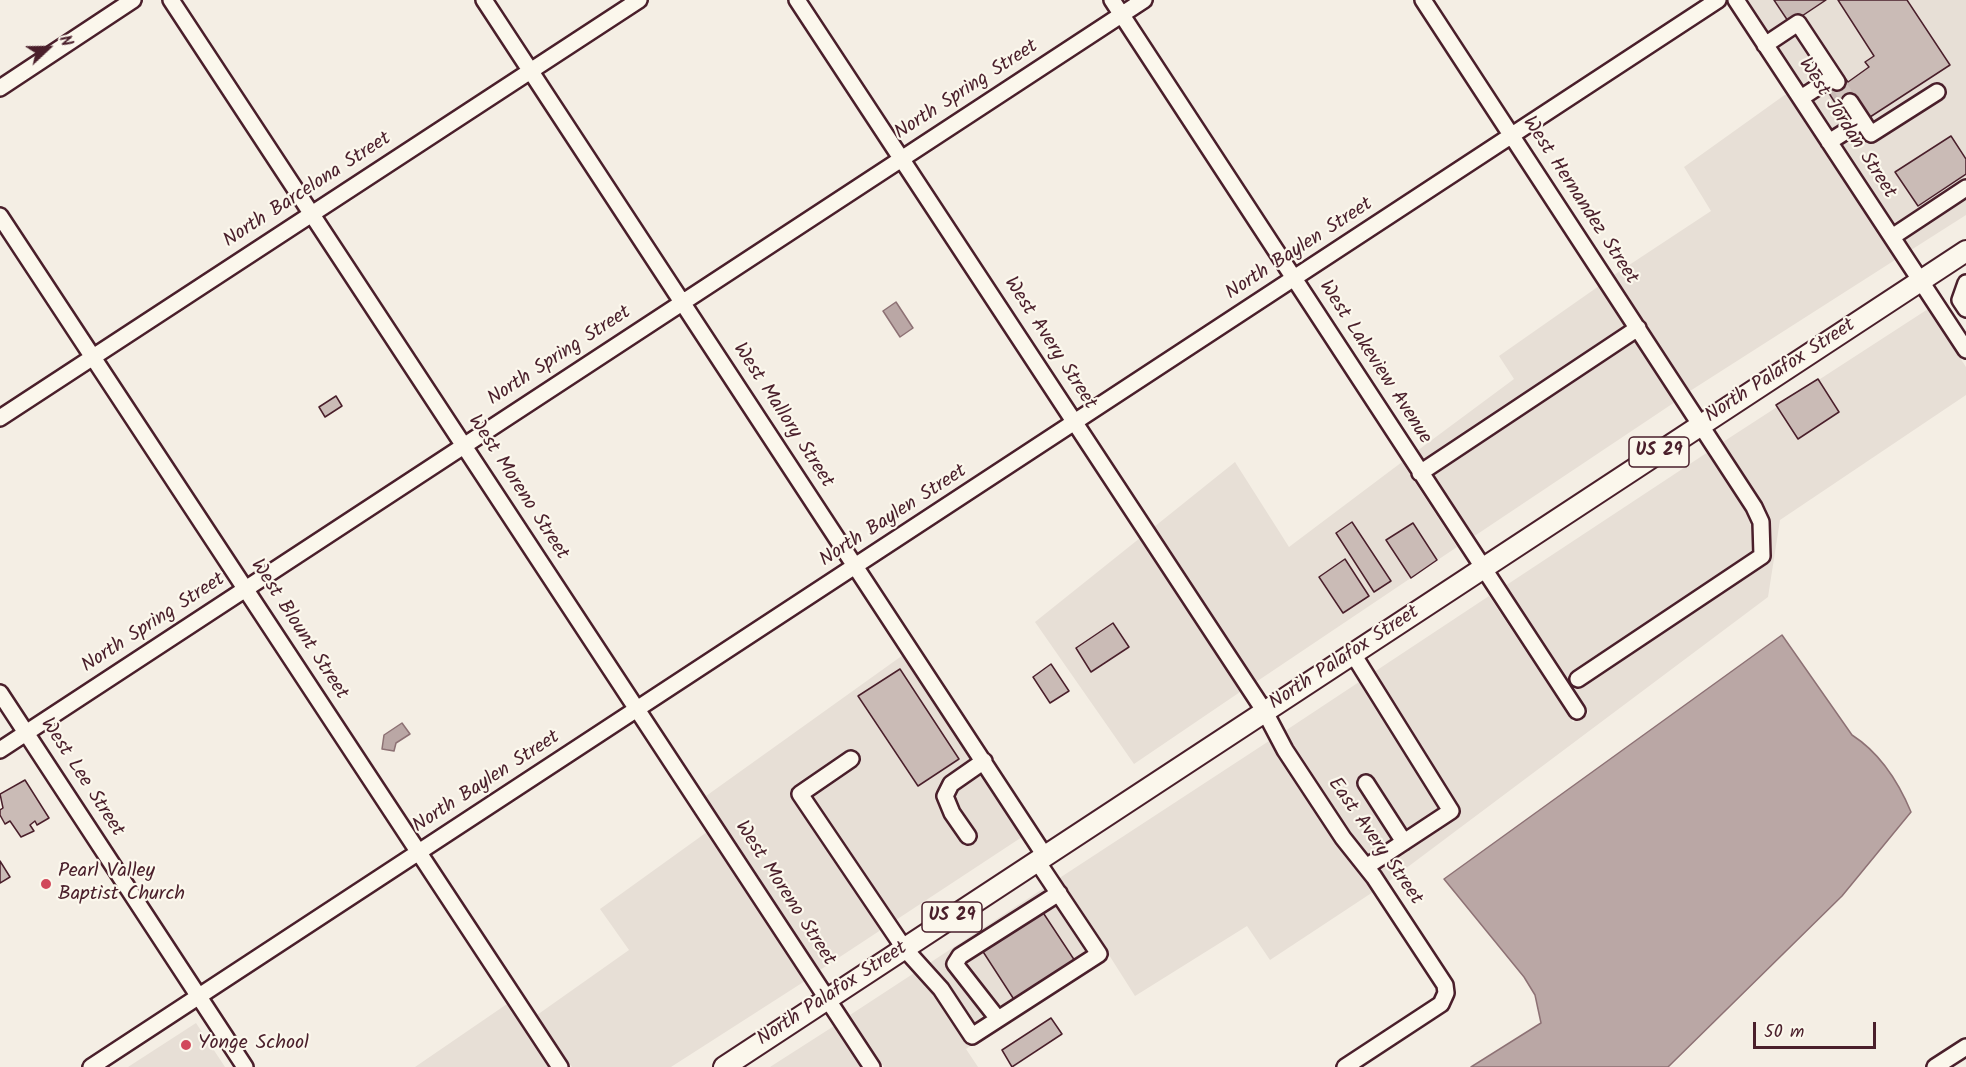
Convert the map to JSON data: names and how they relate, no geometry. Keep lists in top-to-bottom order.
{
  "streets": {
    "main road": ["North Palafox Street", "US 29"],
    "street": [
      "North Spring Street",
      "West Jordan Street",
      "North Barcelona Street",
      "West Hernandez Street",
      "North Baylen Street",
      "West Avery Street",
      "West Lakeview Avenue",
      "West Mallory Street",
      "West Moreno Street",
      "West Blount Street",
      "West Lee Street",
      "East Avery Street"
    ]
  },
  "crossings": [
    ["North Spring Street", "West Avery Street"],
    ["North Spring Street", "West Lakeview Avenue"],
    ["North Spring Street", "West Mallory Street"],
    ["North Spring Street", "West Moreno Street"],
    ["North Spring Street", "West Blount Street"],
    ["North Spring Street", "West Lee Street"],
    ["West Jordan Street", "North Palafox Street"],
    ["North Barcelona Street", "West Mallory Street"],
    ["North Barcelona Street", "West Moreno Street"],
    ["North Barcelona Street", "West Blount Street"],
    ["West Hernandez Street", "North Baylen Street"],
    ["West Hernandez Street", "North Palafox Street"],
    ["North Baylen Street", "West Avery Street"],
    ["North Baylen Street", "West Lakeview Avenue"],
    ["North Baylen Street", "West Mallory Street"],
    ["North Baylen Street", "West Moreno Street"],
    ["North Baylen Street", "West Blount Street"],
    ["North Baylen Street", "West Lee Street"],
    ["West Avery Street", "North Palafox Street"],
    ["West Avery Street", "East Avery Street"],
    ["West Lakeview Avenue", "North Palafox Street"],
    ["North Palafox Street", "West Mallory Street"],
    ["North Palafox Street", "West Moreno Street"],
    ["North Palafox Street", "East Avery Street"]
  ],
  "places": ["Pearl Valley Baptist Church", "Yonge School"],
  "scale_bar": "50 m",
  "north": "right"
}
